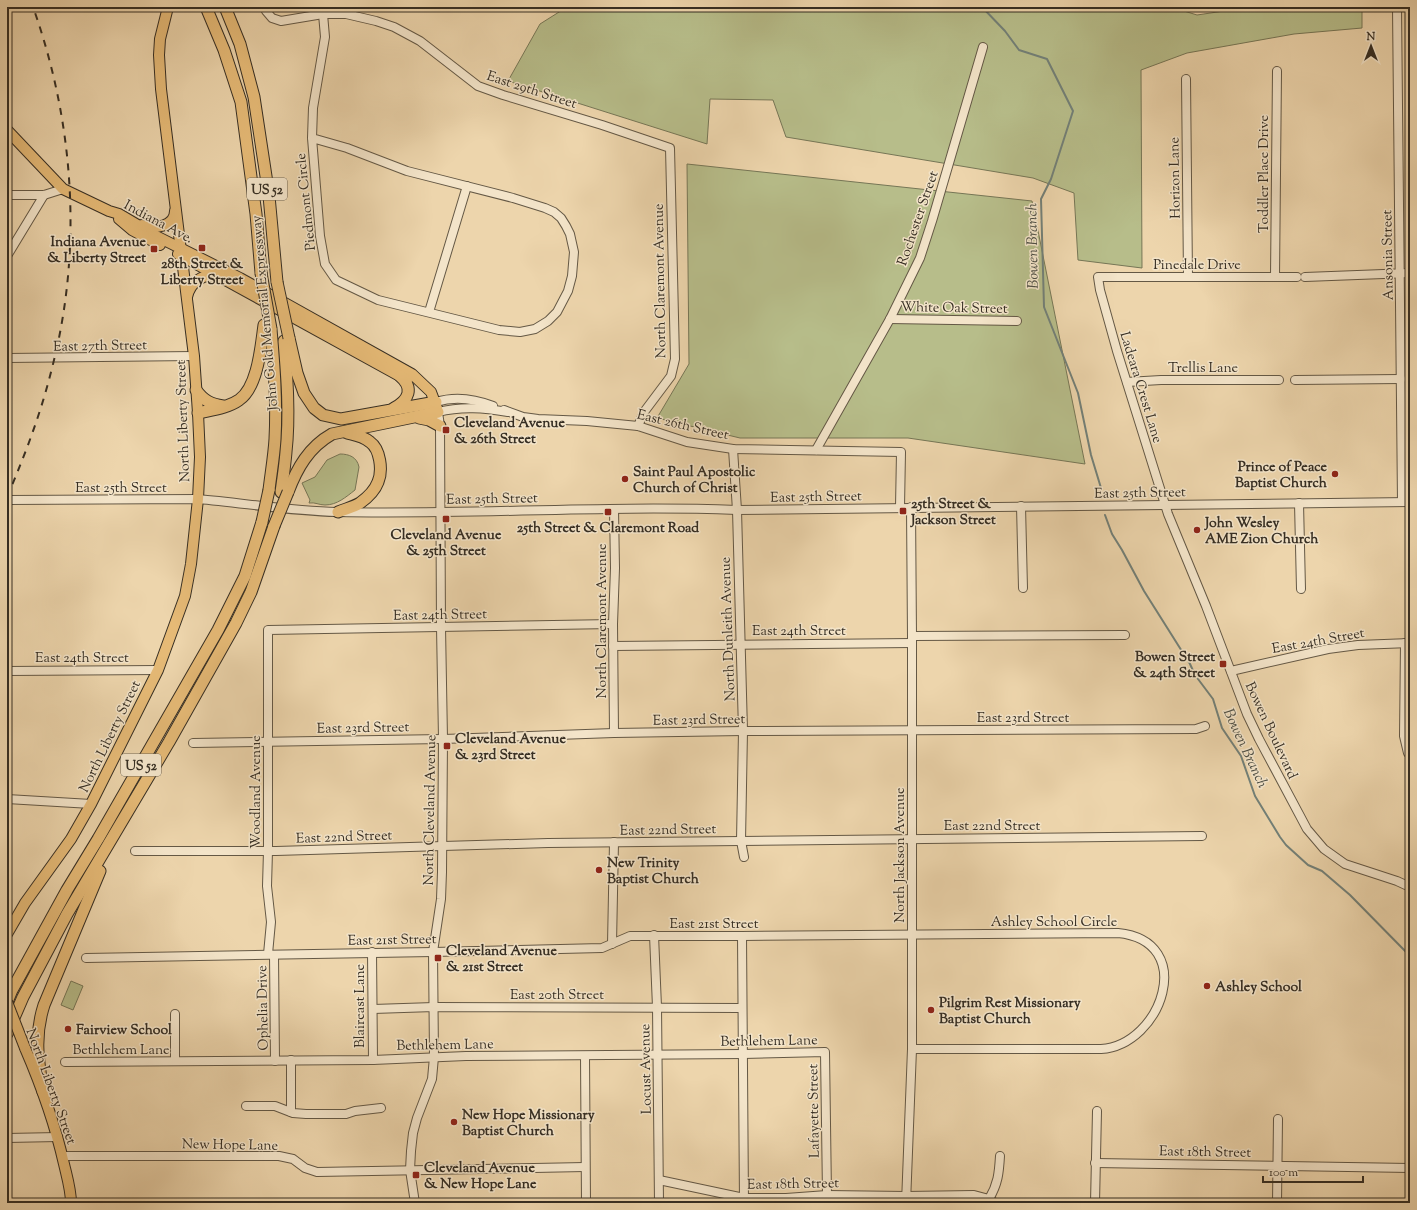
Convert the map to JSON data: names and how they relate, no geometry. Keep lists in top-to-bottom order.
{
  "streets": {
    "highway": ["US 52", "John Gold Memorial Expressway"],
    "main road": ["Indiana Ave.", "North Liberty Street"],
    "street": [
      "East 29th Street",
      "Toddler Place Drive",
      "Horizon Lane",
      "Piedmont Circle",
      "Rochester Street",
      "Ansonia Street",
      "Pinedale Drive",
      "North Claremont Avenue",
      "White Oak Street",
      "East 27th Street",
      "Trellis Lane",
      "Ladeara Crest Lane",
      "East 26th Street",
      "East 25th Street",
      "East 24th Street",
      "North Dunleith Avenue",
      "East 23rd Street",
      "Bowen Boulevard",
      "Woodland Avenue",
      "North Cleveland Avenue",
      "East 22nd Street",
      "North Jackson Avenue",
      "Ashley School Circle",
      "East 21st Street",
      "East 20th Street",
      "Blaireast Lane",
      "Ophelia Drive",
      "Bethlehem Lane",
      "Locust Avenue",
      "Lafayette Street",
      "New Hope Lane",
      "East 18th Street"
    ]
  },
  "crossings": [
    ["East 29th Street", "Piedmont Circle"],
    ["East 29th Street", "North Claremont Avenue"],
    ["Toddler Place Drive", "Pinedale Drive"],
    ["Horizon Lane", "Pinedale Drive"],
    ["US 52", "John Gold Memorial Expressway"],
    ["Rochester Street", "White Oak Street"],
    ["Rochester Street", "East 26th Street"],
    ["Indiana Ave.", "North Liberty Street"],
    ["Indiana Ave.", "East 26th Street"],
    ["Indiana Ave.", "North Cleveland Avenue"],
    ["Ansonia Street", "Pinedale Drive"],
    ["Ansonia Street", "East 25th Street"],
    ["Pinedale Drive", "Ladeara Crest Lane"],
    ["North Claremont Avenue", "East 26th Street"],
    ["North Claremont Avenue", "East 25th Street"],
    ["North Claremont Avenue", "East 24th Street"],
    ["North Claremont Avenue", "East 23rd Street"],
    ["John Gold Memorial Expressway", "North Liberty Street"],
    ["East 27th Street", "North Liberty Street"],
    ["Trellis Lane", "Ladeara Crest Lane"],
    ["Ladeara Crest Lane", "East 25th Street"],
    ["Ladeara Crest Lane", "Bowen Boulevard"],
    ["North Liberty Street", "East 25th Street"],
    ["North Liberty Street", "East 24th Street"],
    ["North Liberty Street", "New Hope Lane"],
    ["East 26th Street", "East 25th Street"],
    ["East 26th Street", "North Dunleith Avenue"],
    ["East 26th Street", "North Cleveland Avenue"],
    ["East 25th Street", "North Dunleith Avenue"],
    ["East 25th Street", "Bowen Boulevard"],
    ["East 25th Street", "North Cleveland Avenue"],
    ["East 25th Street", "North Jackson Avenue"],
    ["East 24th Street", "North Dunleith Avenue"],
    ["East 24th Street", "Bowen Boulevard"],
    ["East 24th Street", "Woodland Avenue"],
    ["East 24th Street", "North Cleveland Avenue"],
    ["East 24th Street", "North Jackson Avenue"],
    ["North Dunleith Avenue", "East 23rd Street"],
    ["North Dunleith Avenue", "East 22nd Street"],
    ["East 23rd Street", "Woodland Avenue"],
    ["East 23rd Street", "North Cleveland Avenue"],
    ["East 23rd Street", "North Jackson Avenue"],
    ["Woodland Avenue", "East 22nd Street"],
    ["Woodland Avenue", "East 21st Street"],
    ["Woodland Avenue", "Ophelia Drive"],
    ["North Cleveland Avenue", "East 22nd Street"],
    ["North Cleveland Avenue", "East 21st Street"],
    ["North Cleveland Avenue", "East 20th Street"],
    ["North Cleveland Avenue", "Bethlehem Lane"],
    ["North Cleveland Avenue", "New Hope Lane"],
    ["East 22nd Street", "North Jackson Avenue"],
    ["North Jackson Avenue", "Ashley School Circle"],
    ["North Jackson Avenue", "East 21st Street"],
    ["North Jackson Avenue", "East 18th Street"],
    ["Ashley School Circle", "East 21st Street"],
    ["East 21st Street", "Blaireast Lane"],
    ["East 21st Street", "Ophelia Drive"],
    ["East 21st Street", "Locust Avenue"],
    ["East 20th Street", "Blaireast Lane"],
    ["East 20th Street", "Locust Avenue"],
    ["Blaireast Lane", "Bethlehem Lane"],
    ["Ophelia Drive", "Bethlehem Lane"],
    ["Bethlehem Lane", "Locust Avenue"],
    ["Bethlehem Lane", "Lafayette Street"],
    ["Locust Avenue", "East 18th Street"],
    ["Lafayette Street", "East 18th Street"]
  ],
  "water": ["Bowen Branch"],
  "places": {
    "transit": [
      "28th Street & Liberty Street",
      "Indiana Avenue & Liberty Street",
      "Cleveland Avenue & 26th Street",
      "25th Street & Jackson Street",
      "25th Street & Claremont Road",
      "Cleveland Avenue & 25th Street",
      "Bowen Street & 24th Street",
      "Cleveland Avenue & 23rd Street",
      "Cleveland Avenue & 21st Street",
      "Cleveland Avenue & New Hope Lane"
    ],
    "other": [
      "Prince of Peace Baptist Church",
      "Saint Paul Apostolic Church of Christ",
      "John Wesley AME Zion Church",
      "New Trinity Baptist Church",
      "Ashley School",
      "Pilgrim Rest Missionary Baptist Church",
      "Fairview School",
      "New Hope Missionary Baptist Church"
    ]
  },
  "scale_bar": "100 m",
  "north": "top"
}
